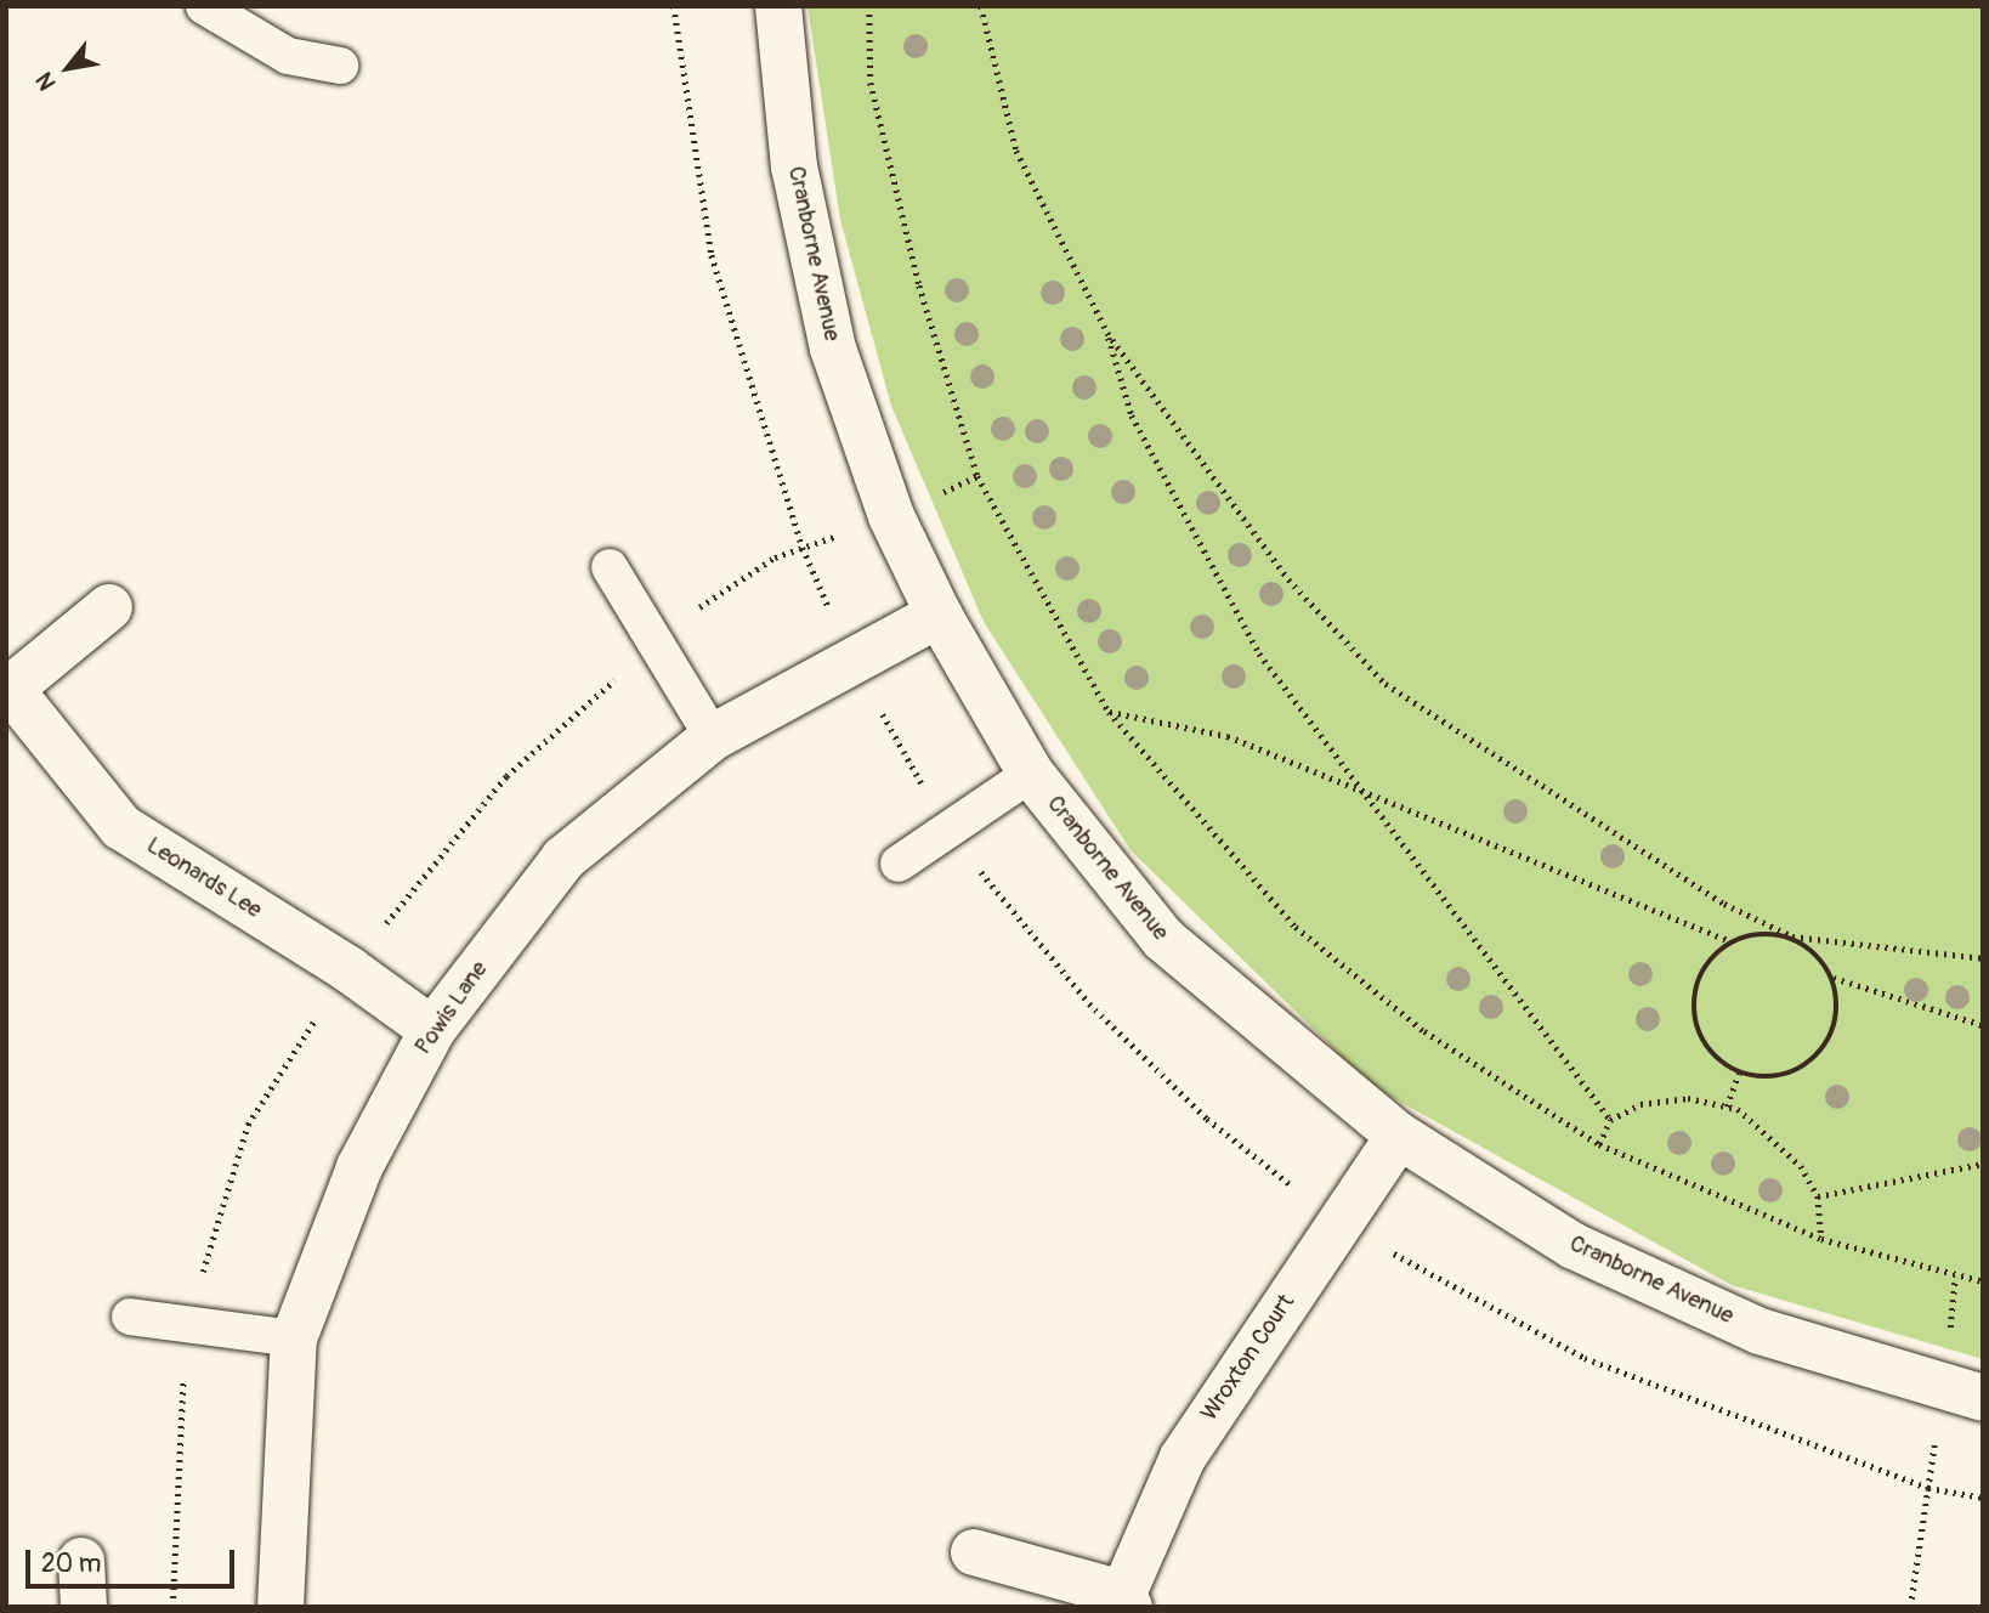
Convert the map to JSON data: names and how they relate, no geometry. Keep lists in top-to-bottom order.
{
  "streets": {
    "street": [
      "Cranborne Avenue",
      "Leonards Lee",
      "Powis Lane",
      "Wroxton Court"
    ]
  },
  "crossings": [
    ["Cranborne Avenue", "Powis Lane"],
    ["Cranborne Avenue", "Wroxton Court"],
    ["Leonards Lee", "Powis Lane"]
  ],
  "scale_bar": "20 m",
  "north": "bottom left"
}
